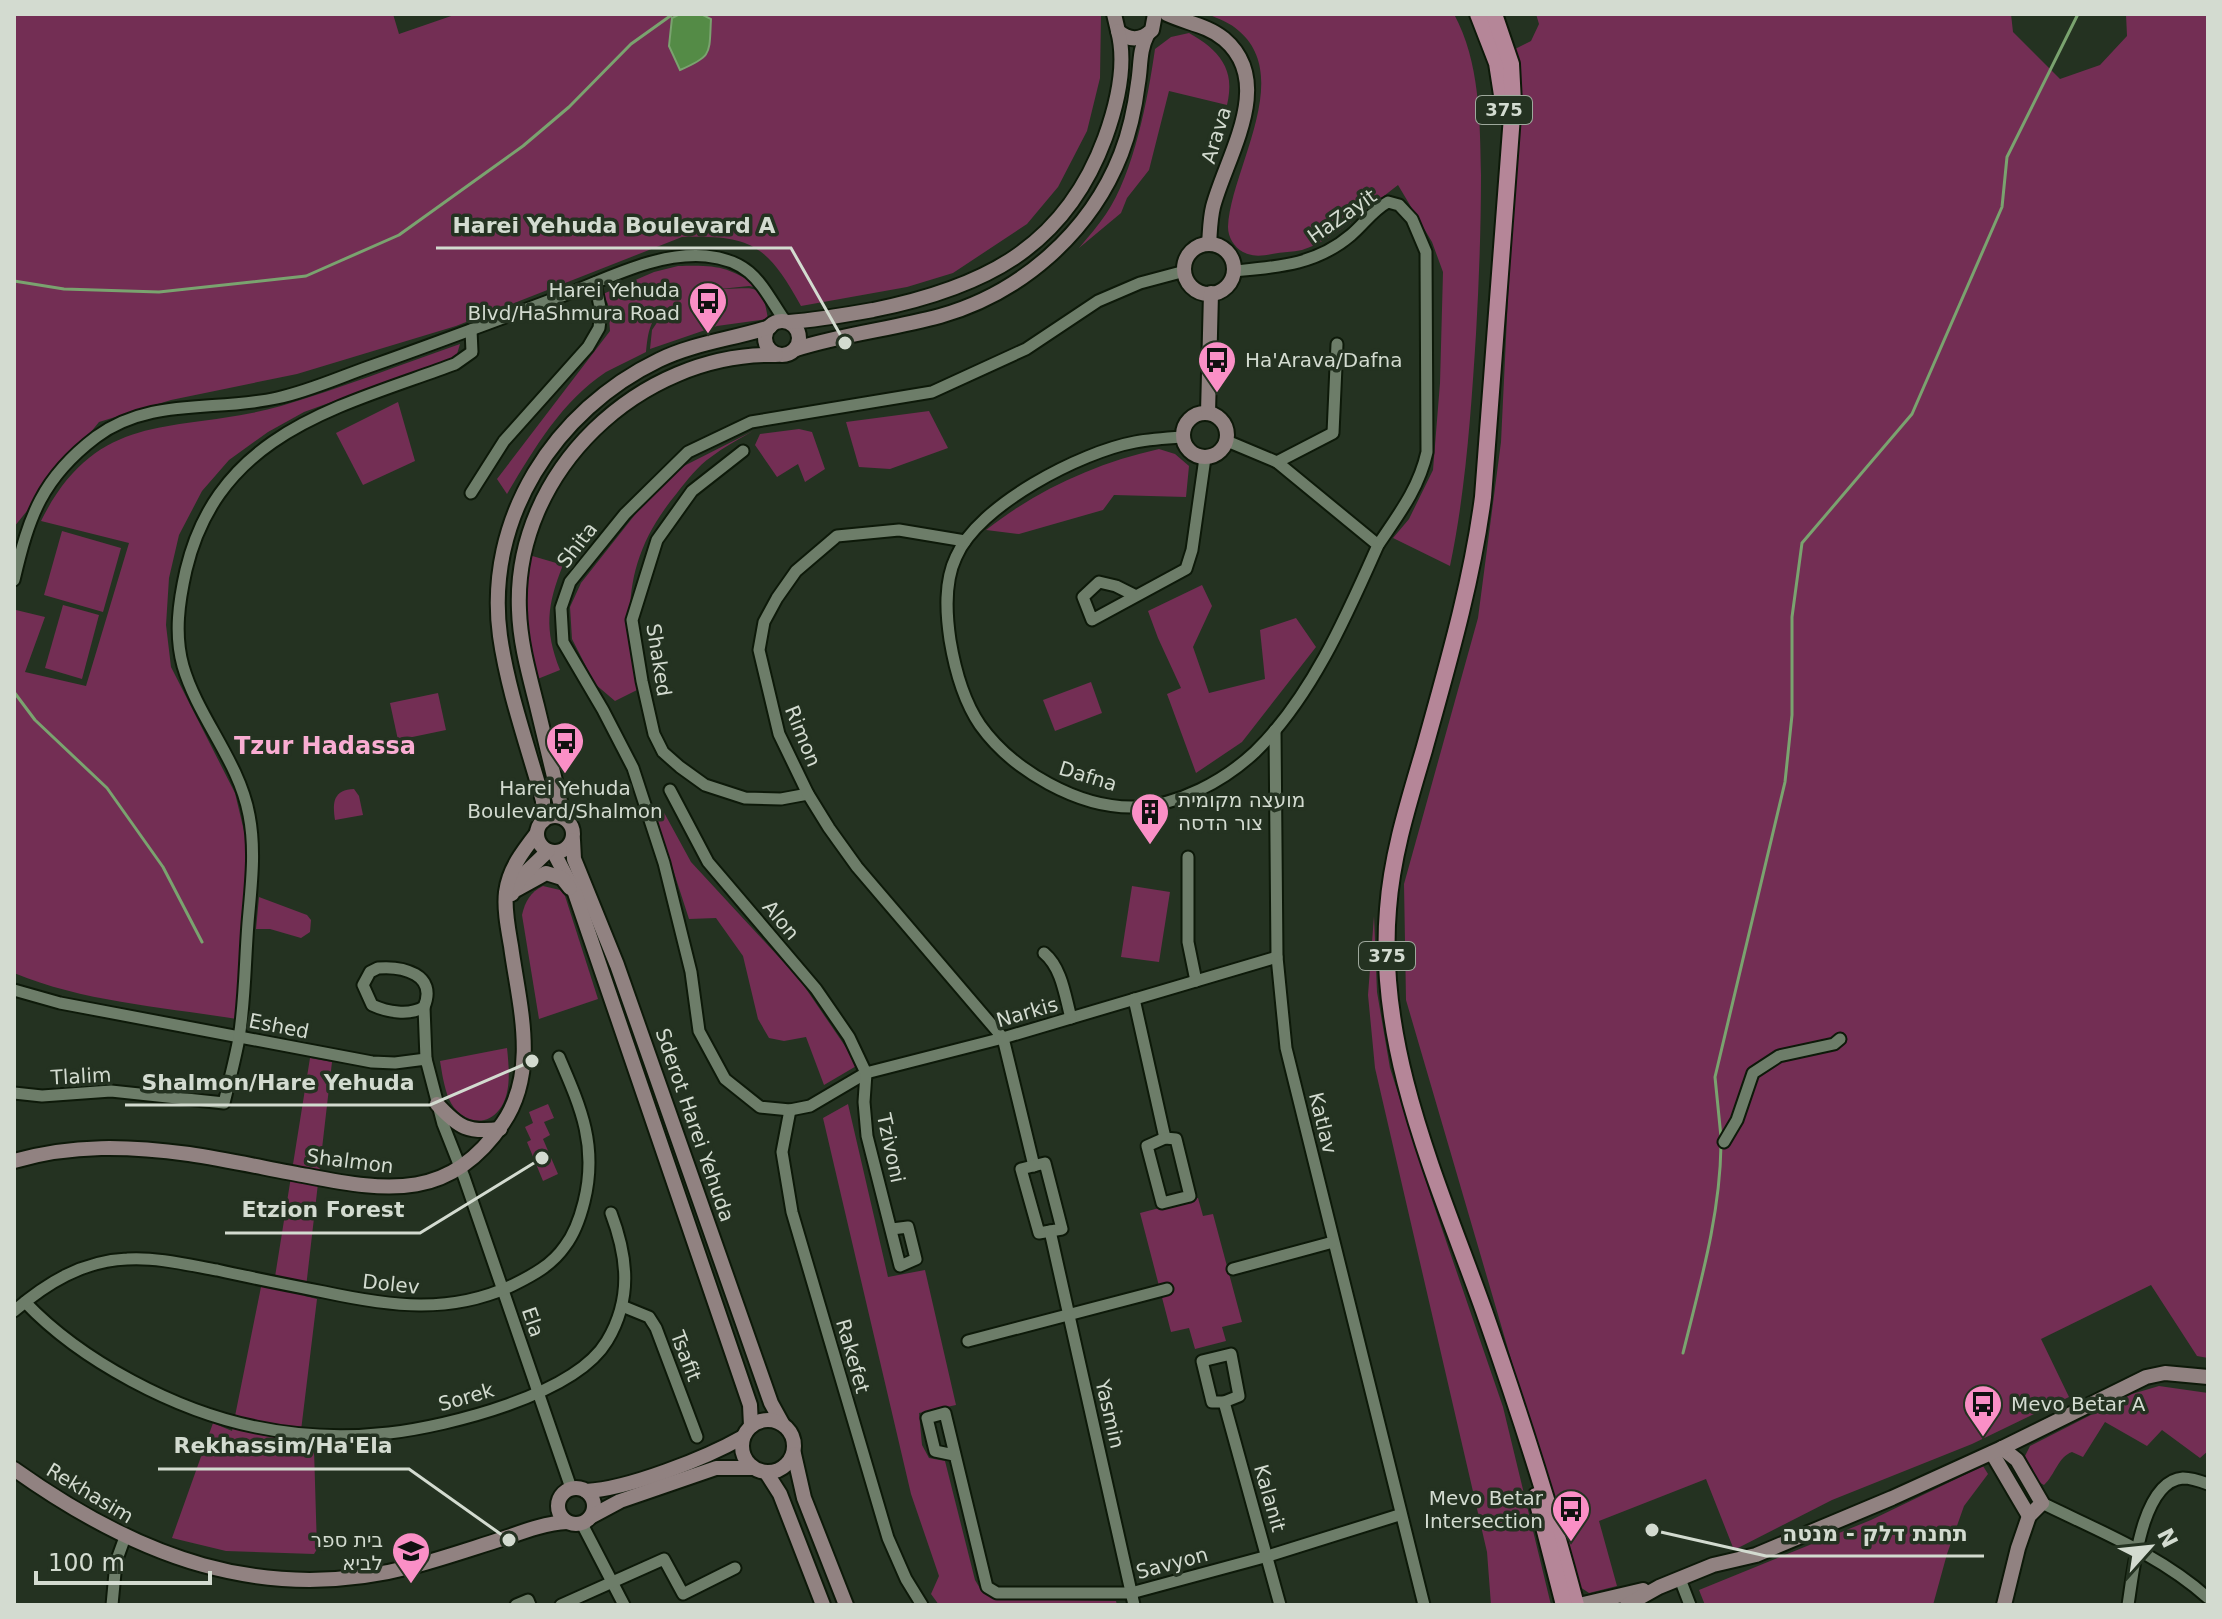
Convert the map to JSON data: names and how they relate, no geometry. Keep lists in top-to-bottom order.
{
  "streets": {
    "main road": ["375"],
    "street": [
      "Arava",
      "HaZayit",
      "Shita",
      "Shaked",
      "Rimon",
      "Dafna",
      "Alon",
      "Narkis",
      "Eshed",
      "Tlalim",
      "Katlav",
      "Sderot Harei Yehuda",
      "Tzivoni",
      "Shalmon",
      "Dolev",
      "Ela",
      "Tsafit",
      "Rakefet",
      "Sorek",
      "Yasmin",
      "Rekhasim",
      "Kalanit",
      "Savyon"
    ]
  },
  "crossings": [
    ["Arava", "HaZayit"],
    ["Arava", "Shita"],
    ["HaZayit", "Shita"],
    ["HaZayit", "Dafna"],
    ["Shita", "Rakefet"],
    ["Shaked", "Rimon"],
    ["Rimon", "Dafna"],
    ["Rimon", "Narkis"],
    ["Rimon", "Yasmin"],
    ["Dafna", "Katlav"],
    ["Alon", "Narkis"],
    ["Alon", "Tzivoni"],
    ["Narkis", "Katlav"],
    ["Narkis", "Tzivoni"],
    ["Narkis", "Yasmin"],
    ["Eshed", "Tlalim"],
    ["Katlav", "Savyon"],
    ["Sderot Harei Yehuda", "Shalmon"],
    ["Shalmon", "Ela"],
    ["Dolev", "Ela"],
    ["Dolev", "Sorek"],
    ["Ela", "Sorek"],
    ["Ela", "Rekhasim"],
    ["Tsafit", "Sorek"],
    ["Yasmin", "Savyon"],
    ["Kalanit", "Savyon"]
  ],
  "districts": ["Tzur Hadassa"],
  "places": {
    "bus stop": [
      "Harei Yehuda Blvd/HaShmura Road",
      "Ha'Arava/Dafna",
      "Harei Yehuda Boulevard/Shalmon",
      "Mevo Betar A",
      "Mevo Betar Intersection"
    ],
    "other": [
      "Harei Yehuda Boulevard A",
      "Shalmon/Hare Yehuda",
      "Etzion Forest",
      "תחנת דלק - מנטה",
      "Rekhassim/Ha'Ela"
    ],
    "building": ["מועצה מקומית צור הדסה"],
    "school or university": ["בית ספר לביא"]
  },
  "scale_bar": "100 m",
  "north": "top right"
}
